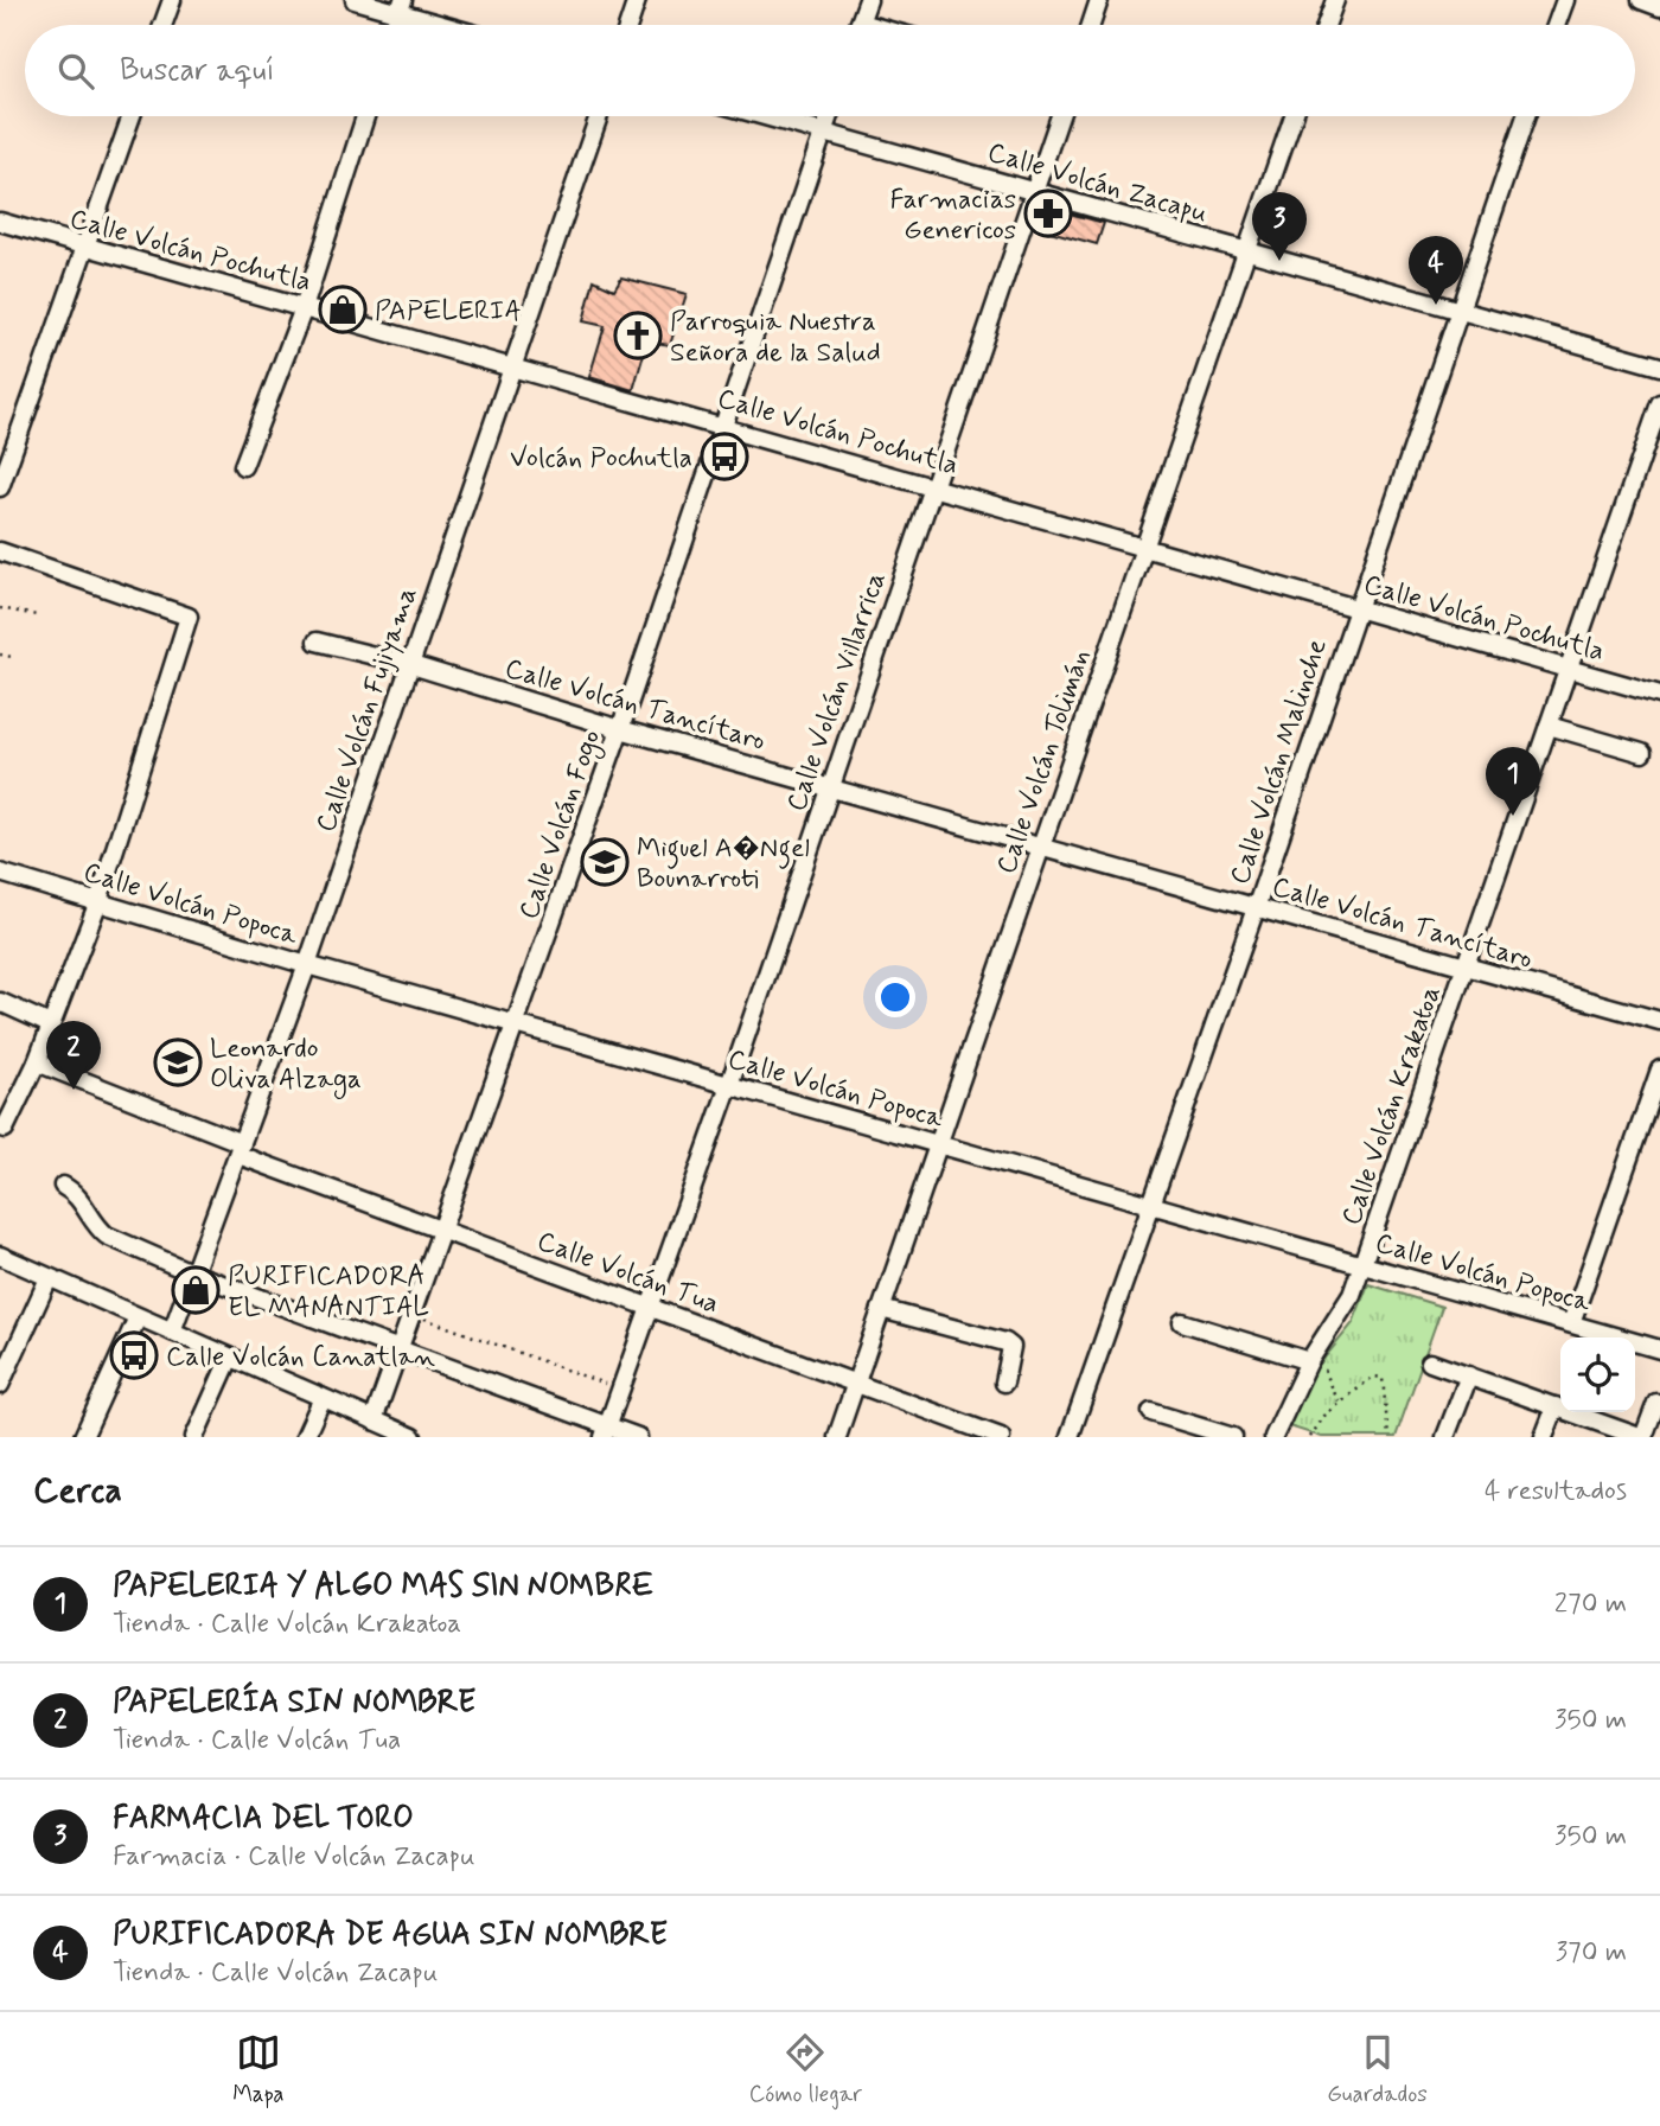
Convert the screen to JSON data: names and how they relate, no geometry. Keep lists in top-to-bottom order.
{
  "streets": {
    "street": [
      "Calle Volcán Zacapu",
      "Calle Volcán Pochutla",
      "Calle Volcán Villarrica",
      "Calle Volcán Tancítaro",
      "Calle Volcán Fujiyama",
      "Calle Volcán Tolimán",
      "Calle Volcán Malinche",
      "Calle Volcán Fogo",
      "Calle Volcán Popoca",
      "Calle Volcán Krakatoa",
      "Calle Volcán Tua"
    ]
  },
  "crossings": [
    ["Calle Volcán Zacapu", "Calle Volcán Villarrica"],
    ["Calle Volcán Zacapu", "Calle Volcán Tolimán"],
    ["Calle Volcán Zacapu", "Calle Volcán Malinche"],
    ["Calle Volcán Zacapu", "Calle Volcán Fogo"],
    ["Calle Volcán Pochutla", "Calle Volcán Villarrica"],
    ["Calle Volcán Pochutla", "Calle Volcán Fujiyama"],
    ["Calle Volcán Pochutla", "Calle Volcán Tolimán"],
    ["Calle Volcán Pochutla", "Calle Volcán Malinche"],
    ["Calle Volcán Pochutla", "Calle Volcán Fogo"],
    ["Calle Volcán Pochutla", "Calle Volcán Krakatoa"],
    ["Calle Volcán Villarrica", "Calle Volcán Tancítaro"],
    ["Calle Volcán Villarrica", "Calle Volcán Popoca"],
    ["Calle Volcán Villarrica", "Calle Volcán Tua"],
    ["Calle Volcán Tancítaro", "Calle Volcán Fujiyama"],
    ["Calle Volcán Tancítaro", "Calle Volcán Tolimán"],
    ["Calle Volcán Tancítaro", "Calle Volcán Malinche"],
    ["Calle Volcán Tancítaro", "Calle Volcán Fogo"],
    ["Calle Volcán Tancítaro", "Calle Volcán Krakatoa"],
    ["Calle Volcán Fujiyama", "Calle Volcán Popoca"],
    ["Calle Volcán Fujiyama", "Calle Volcán Tua"],
    ["Calle Volcán Tolimán", "Calle Volcán Popoca"],
    ["Calle Volcán Tolimán", "Calle Volcán Tua"],
    ["Calle Volcán Malinche", "Calle Volcán Popoca"],
    ["Calle Volcán Fogo", "Calle Volcán Popoca"],
    ["Calle Volcán Fogo", "Calle Volcán Tua"],
    ["Calle Volcán Popoca", "Calle Volcán Krakatoa"]
  ],
  "places": {
    "pharmacy": ["Farmacias Genericos"],
    "shop": ["PAPELERIA", "PURIFICADORA EL MANANTIAL"],
    "church": ["Parroquia Nuestra Señora de la Salud"],
    "bus stop": ["Volcán Pochutla", "Calle Volcán Canatlan"],
    "school or university": ["Miguel A�Ngel Bounarroti", "Leonardo Oliva Alzaga"]
  },
  "page": {
    "search": "Buscar aquí",
    "pins": [
      "3",
      "4",
      "1",
      "2"
    ],
    "heading": ["Cerca", "4 resultados"],
    "list": [
      {
        "mark": "1",
        "name": "PAPELERIA Y ALGO MAS SIN NOMBRE",
        "note": "Tienda · Calle Volcán Krakatoa",
        "value": "270 m"
      },
      {
        "mark": "2",
        "name": "PAPELERÍA SIN NOMBRE",
        "note": "Tienda · Calle Volcán Tua",
        "value": "350 m"
      },
      {
        "mark": "3",
        "name": "FARMACIA DEL TORO",
        "note": "Farmacia · Calle Volcán Zacapu",
        "value": "350 m"
      },
      {
        "mark": "4",
        "name": "PURIFICADORA DE AGUA SIN NOMBRE",
        "note": "Tienda · Calle Volcán Zacapu",
        "value": "370 m"
      }
    ],
    "nav": ["Mapa", "Cómo llegar", "Guardados"]
  }
}
